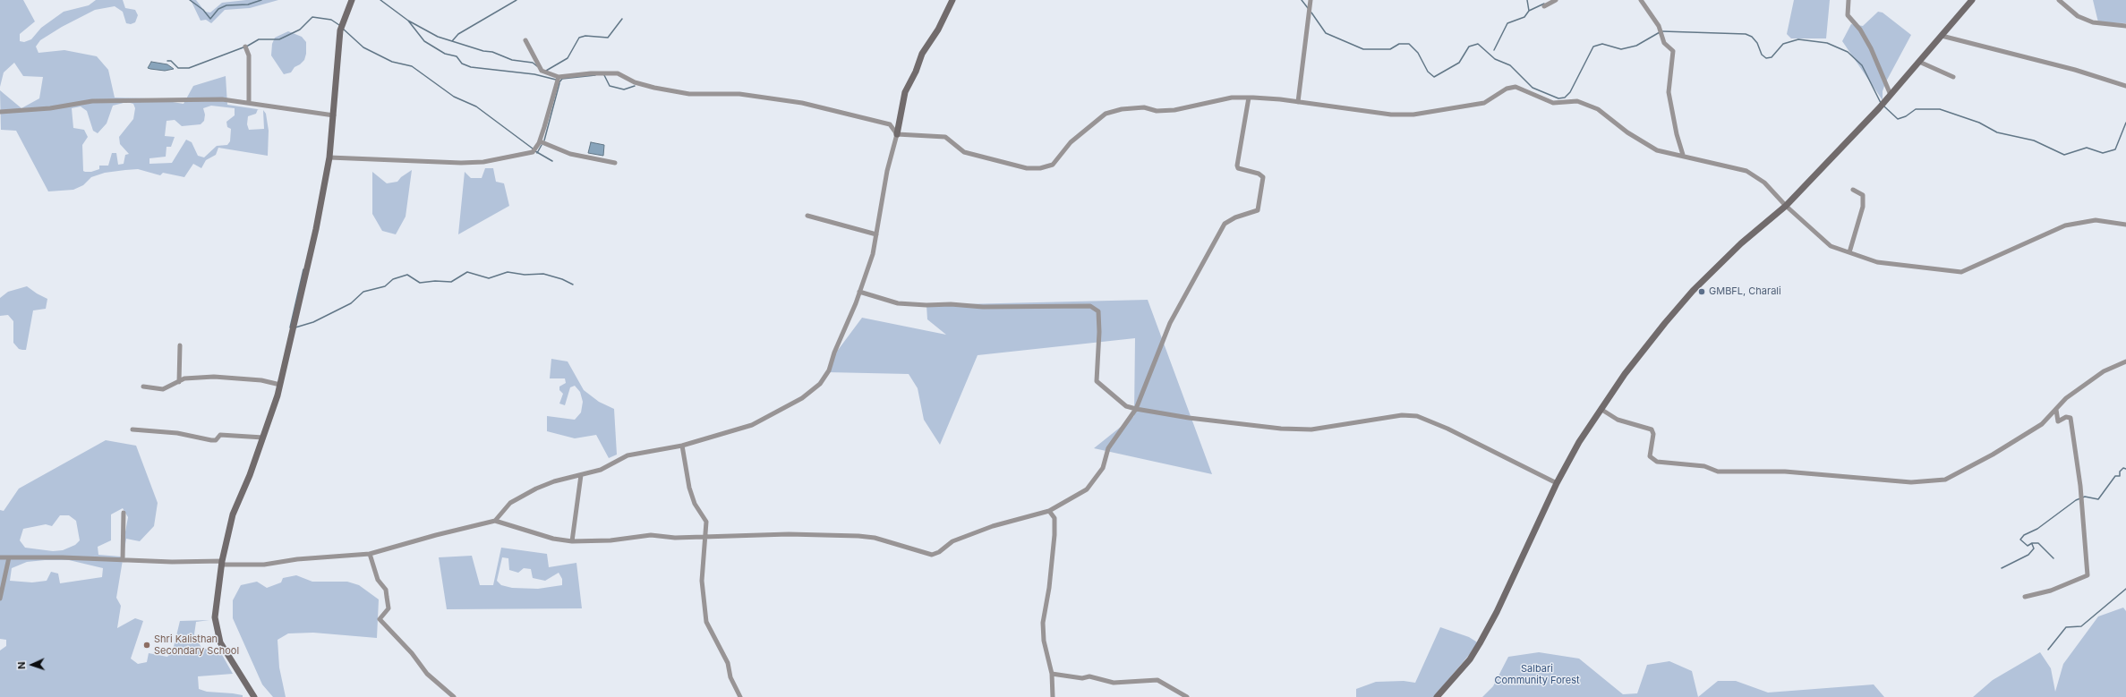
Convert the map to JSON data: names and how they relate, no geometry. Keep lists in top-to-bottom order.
{
  "parks": ["Salbari Community Forest"],
  "places": ["GMBFL, Charali", "Shri Kalisthan Secondary School"],
  "north": "left"
}
